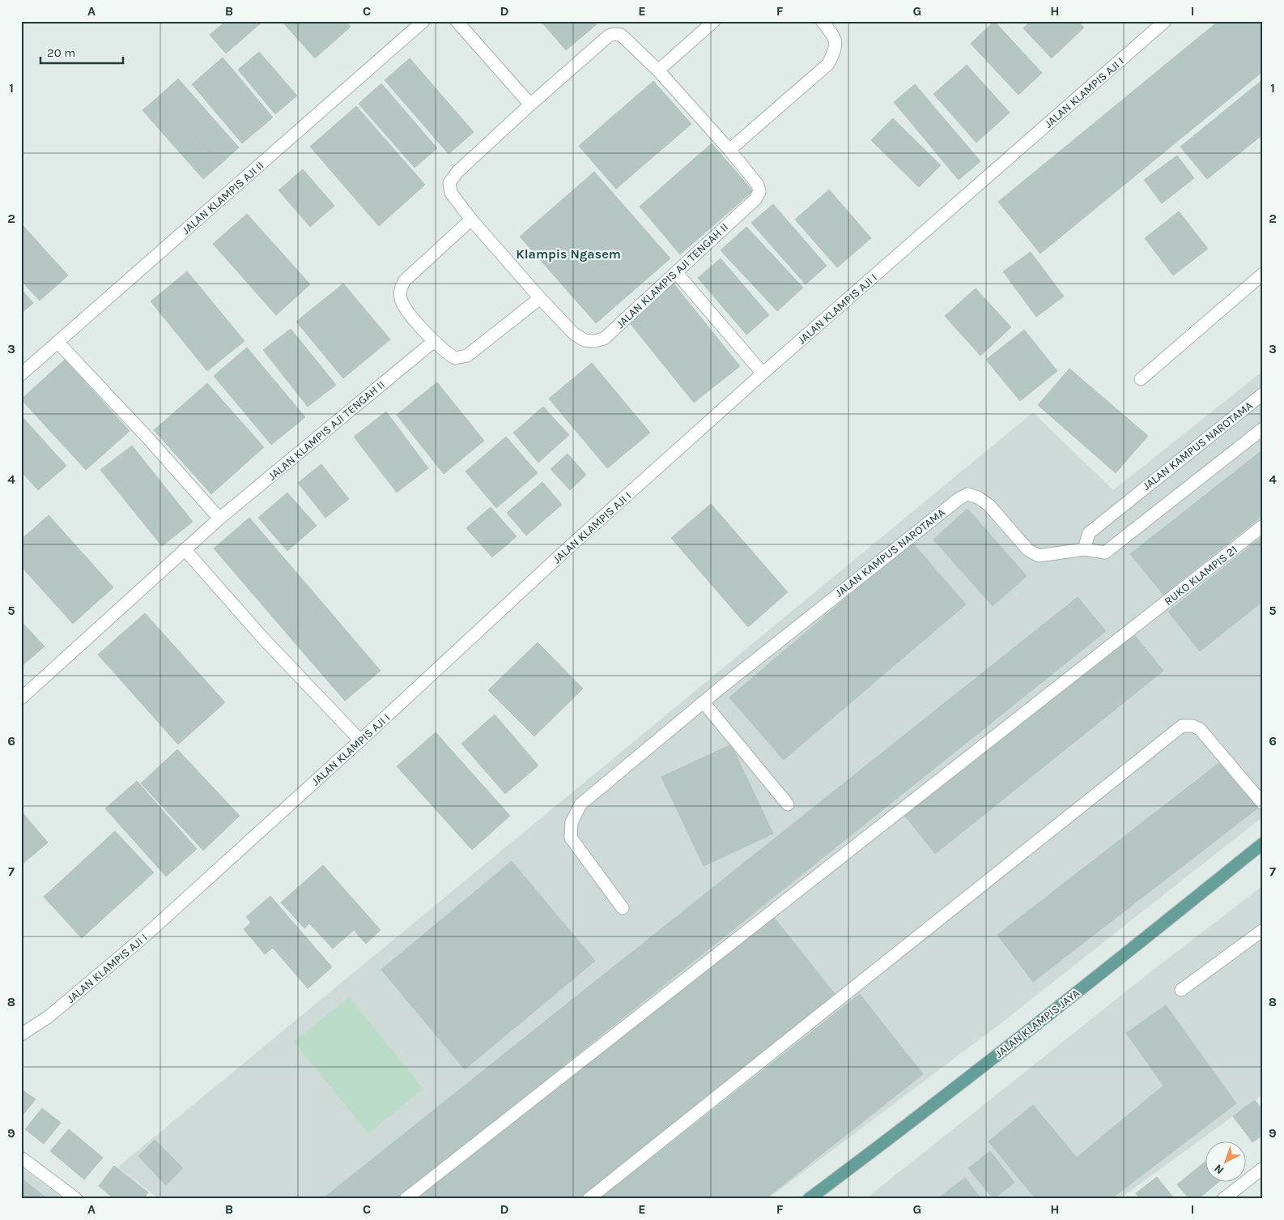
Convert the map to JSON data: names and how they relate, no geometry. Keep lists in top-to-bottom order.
{
  "streets": {
    "main road": ["JALAN KLAMPIS JAYA"],
    "street": [
      "JALAN KLAMPIS AJI I",
      "JALAN KLAMPIS AJI II",
      "JALAN KLAMPIS AJI TENGAH II",
      "JALAN KAMPUS NAROTAMA",
      "RUKO KLAMPIS 21"
    ]
  },
  "districts": ["Klampis Ngasem"],
  "scale_bar": "20 m",
  "north": "bottom left",
  "grid": {
    "columns": [
      "A",
      "B",
      "C",
      "D",
      "E",
      "F",
      "G",
      "H",
      "I"
    ],
    "rows": [
      "1",
      "2",
      "3",
      "4",
      "5",
      "6",
      "7",
      "8",
      "9"
    ]
  }
}
